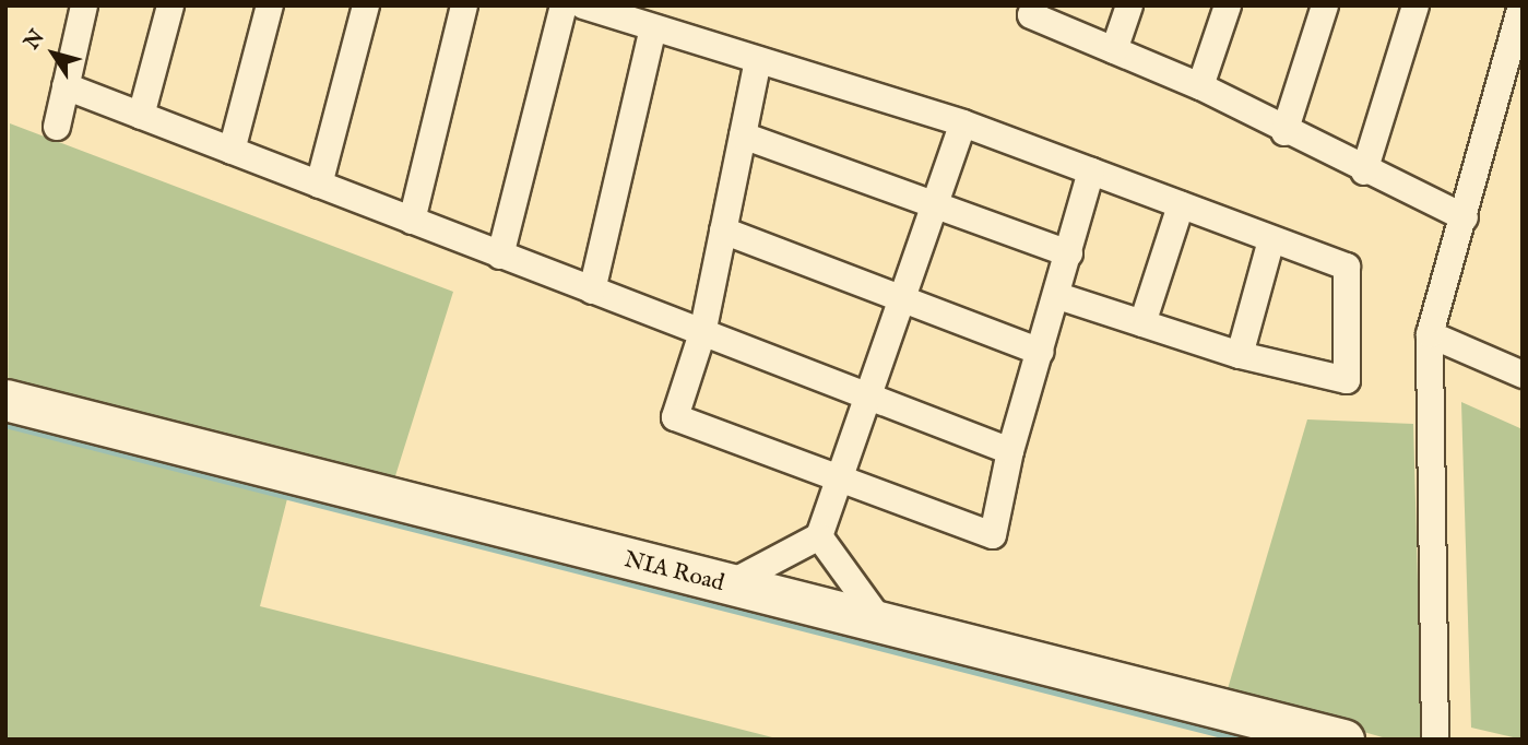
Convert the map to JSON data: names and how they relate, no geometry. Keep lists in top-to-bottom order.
{
  "streets": {
    "street": ["NIA Road"]
  },
  "north": "top left"
}
